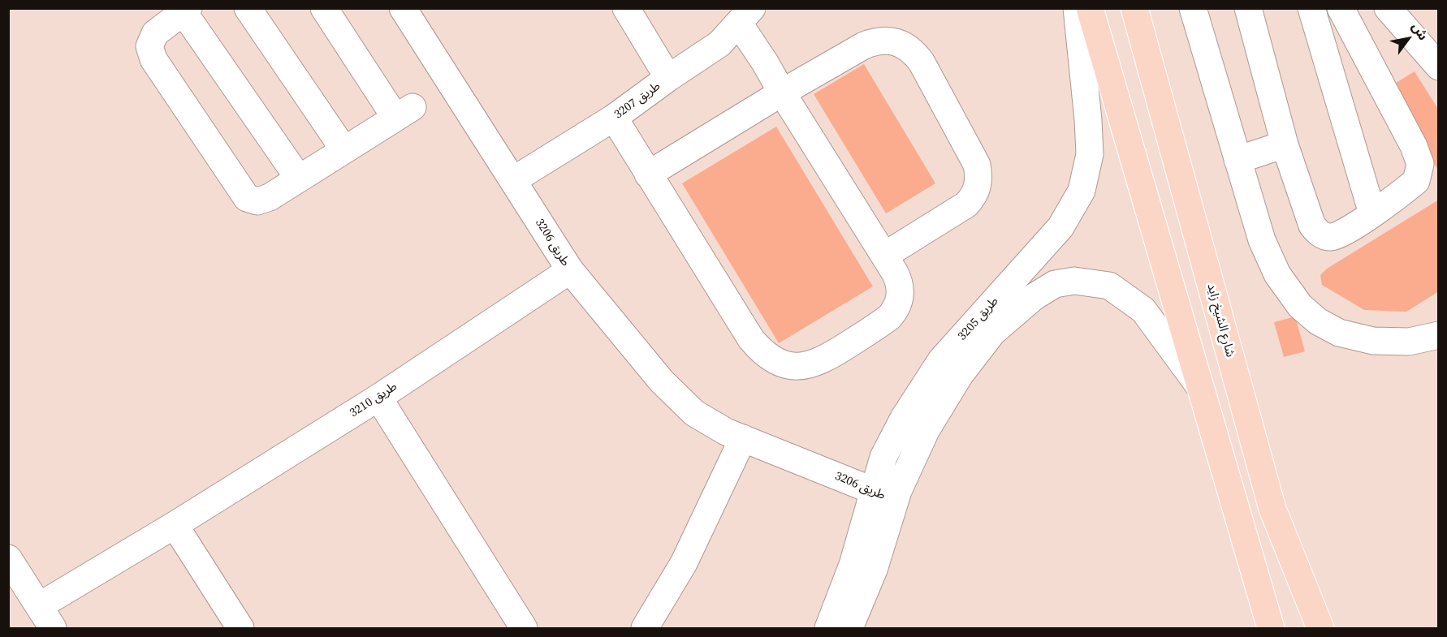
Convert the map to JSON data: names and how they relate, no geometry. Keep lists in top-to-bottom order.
{
  "streets": {
    "main road": ["شارع الشيخ زايد"],
    "street": [
      "طريق 3207",
      "طريق 3206",
      "طريق 3205",
      "طريق 3210"
    ]
  },
  "crossings": [
    ["طريق 3207", "طريق 3206"],
    ["طريق 3206", "طريق 3205"],
    ["طريق 3206", "طريق 3210"]
  ],
  "north": "top right"
}
